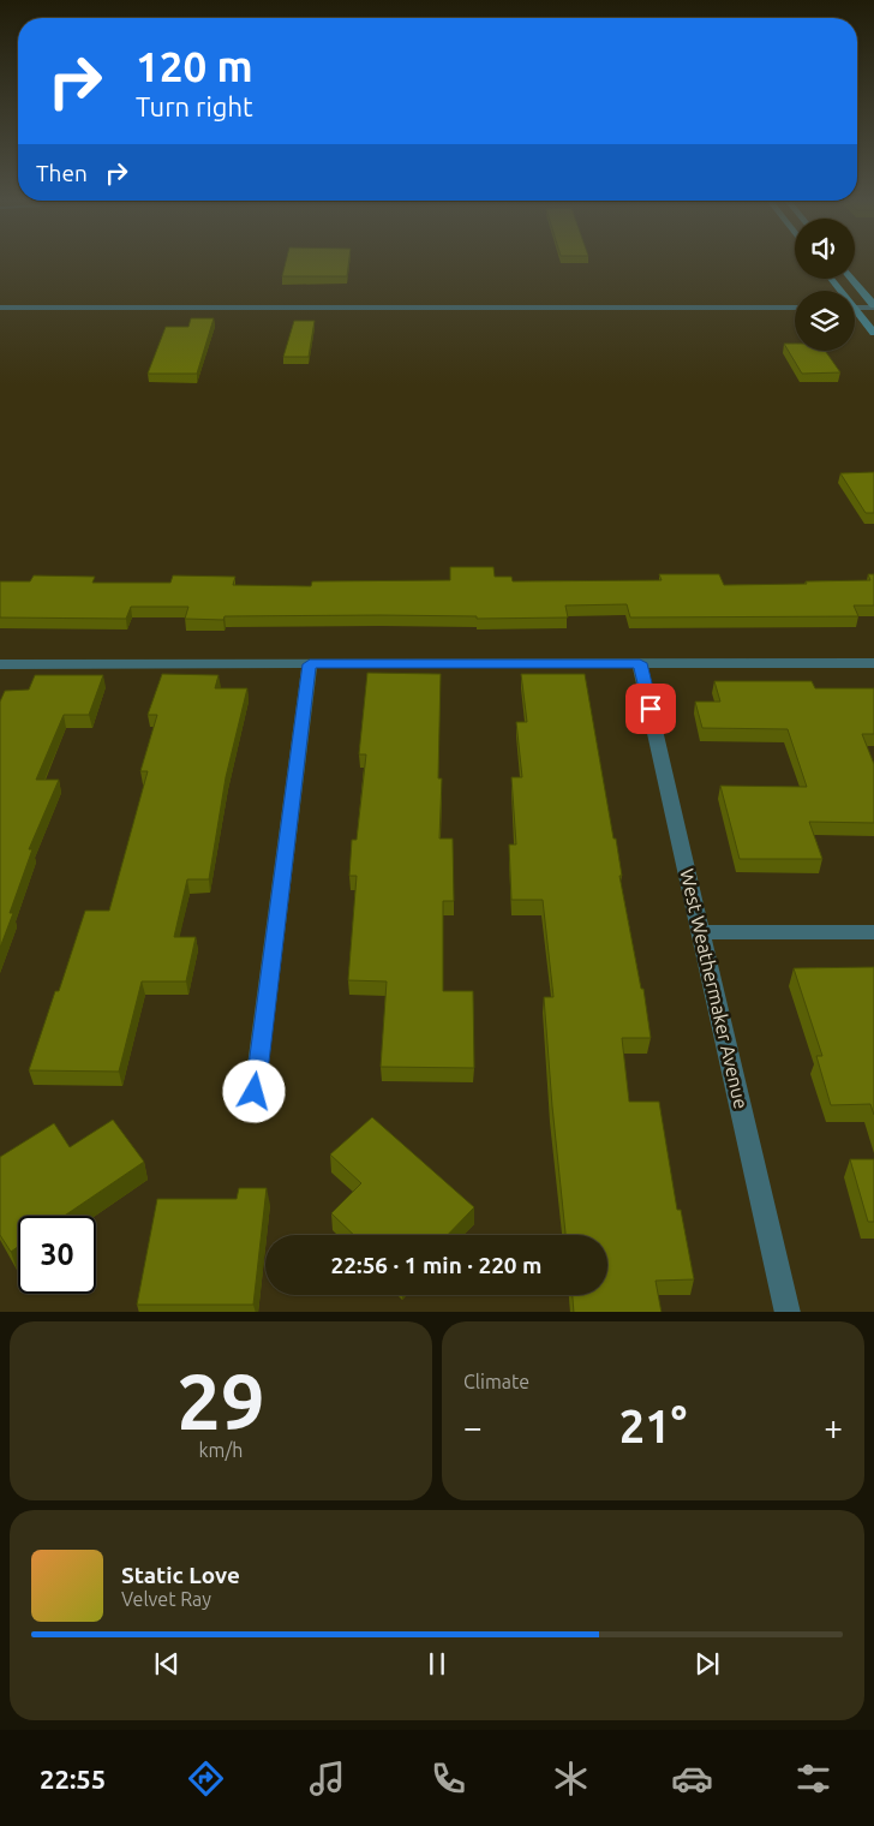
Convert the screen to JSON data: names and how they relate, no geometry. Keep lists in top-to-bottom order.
{
  "streets": {
    "street": ["West Weathermaker Avenue"]
  },
  "page": {
    "turn": ["120 m", "Turn right"],
    "then": "Then",
    "limit": "30",
    "trip": "22:56 · 1 min · 220 m",
    "tile": [
      ["29", "km/h"],
      "Climate"
    ],
    "heat": ["−", "21°", "+"],
    "song": ["Static Love", "Velvet Ray"],
    "tabs": "22:55"
  }
}
